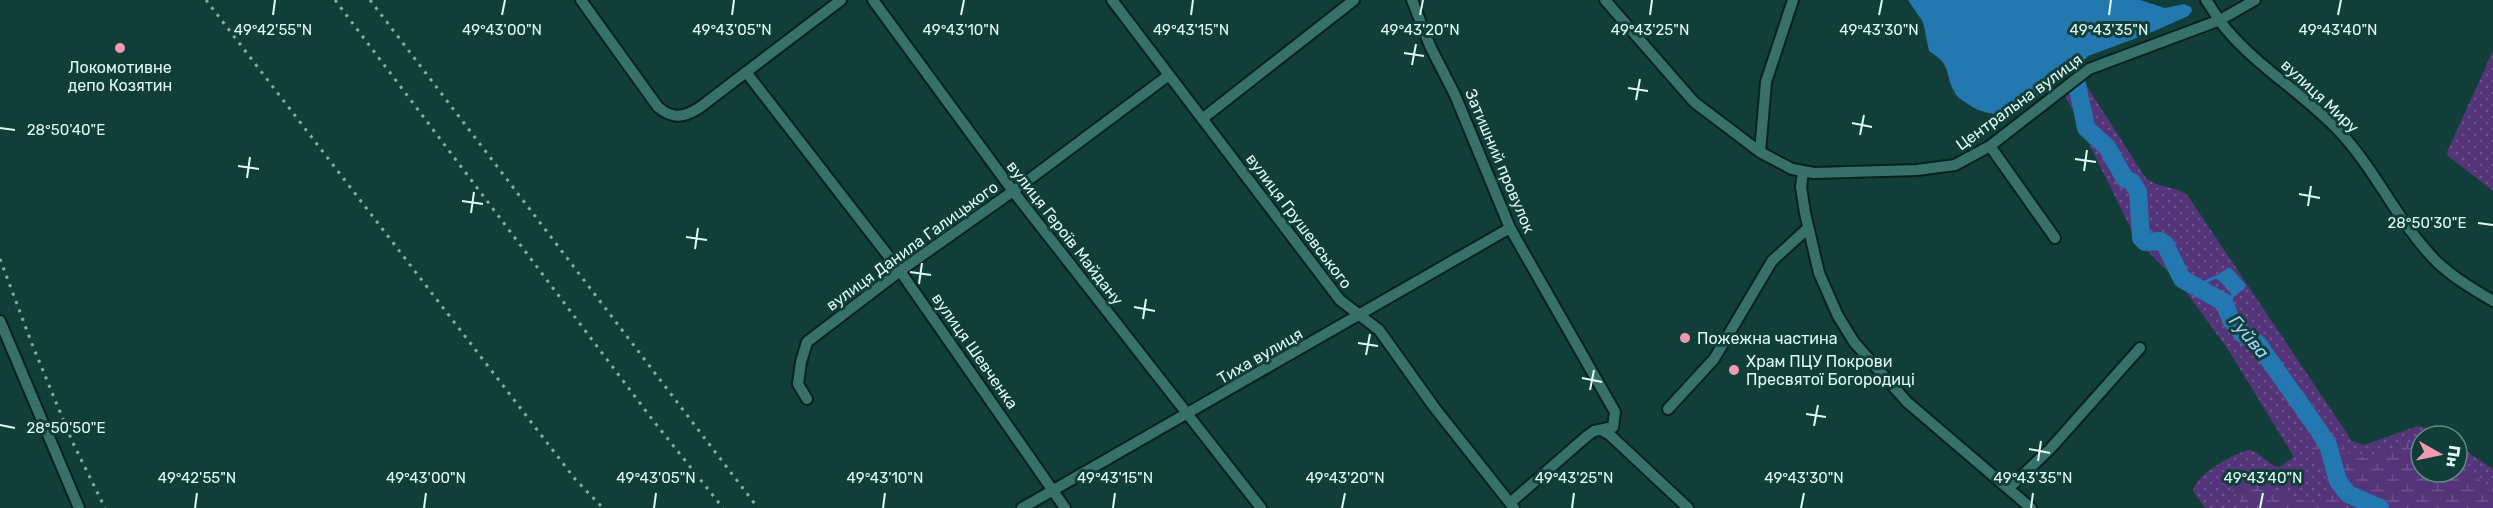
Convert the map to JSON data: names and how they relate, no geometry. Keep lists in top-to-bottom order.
{
  "streets": {
    "street": [
      "вулиця Миру",
      "Центральна вулиця",
      "Затишний провулок",
      "вулиця Грушевського",
      "вулиця Героїв Майдану",
      "вулиця Данила Галицького",
      "вулиця Шевченка",
      "Тиха вулиця"
    ]
  },
  "crossings": [
    ["вулиця Миру", "Центральна вулиця"],
    ["Затишний провулок", "Тиха вулиця"],
    ["вулиця Грушевського", "вулиця Данила Галицького"],
    ["вулиця Грушевського", "Тиха вулиця"],
    ["вулиця Героїв Майдану", "вулиця Данила Галицького"],
    ["вулиця Героїв Майдану", "Тиха вулиця"],
    ["вулиця Данила Галицького", "вулиця Шевченка"],
    ["вулиця Шевченка", "Тиха вулиця"]
  ],
  "water": ["Гуйва"],
  "places": ["Локомотивне депо Козятин", "Пожежна частина", "Храм ПЦУ Покрови Пресвятої Богородиці"],
  "north": "right",
  "coordinates": [
    "49°42'55\"N",
    "49°43'00\"N",
    "49°43'05\"N",
    "49°43'10\"N",
    "49°43'15\"N",
    "49°43'20\"N",
    "49°43'25\"N",
    "49°43'30\"N",
    "49°43'35\"N",
    "49°43'40\"N",
    "28°50'40\"E",
    "28°50'30\"E",
    "28°50'50\"E"
  ]
}
